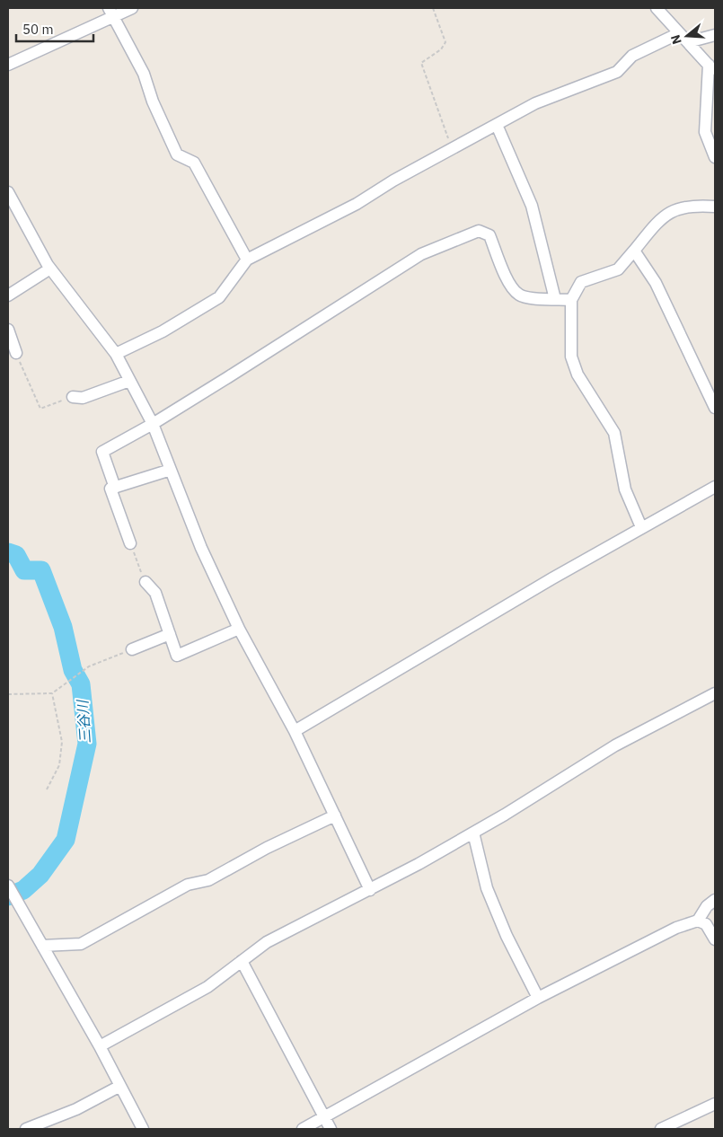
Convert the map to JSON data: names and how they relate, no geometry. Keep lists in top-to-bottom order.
{
  "water": ["三谷川"],
  "scale_bar": "50 m",
  "north": "left"
}
